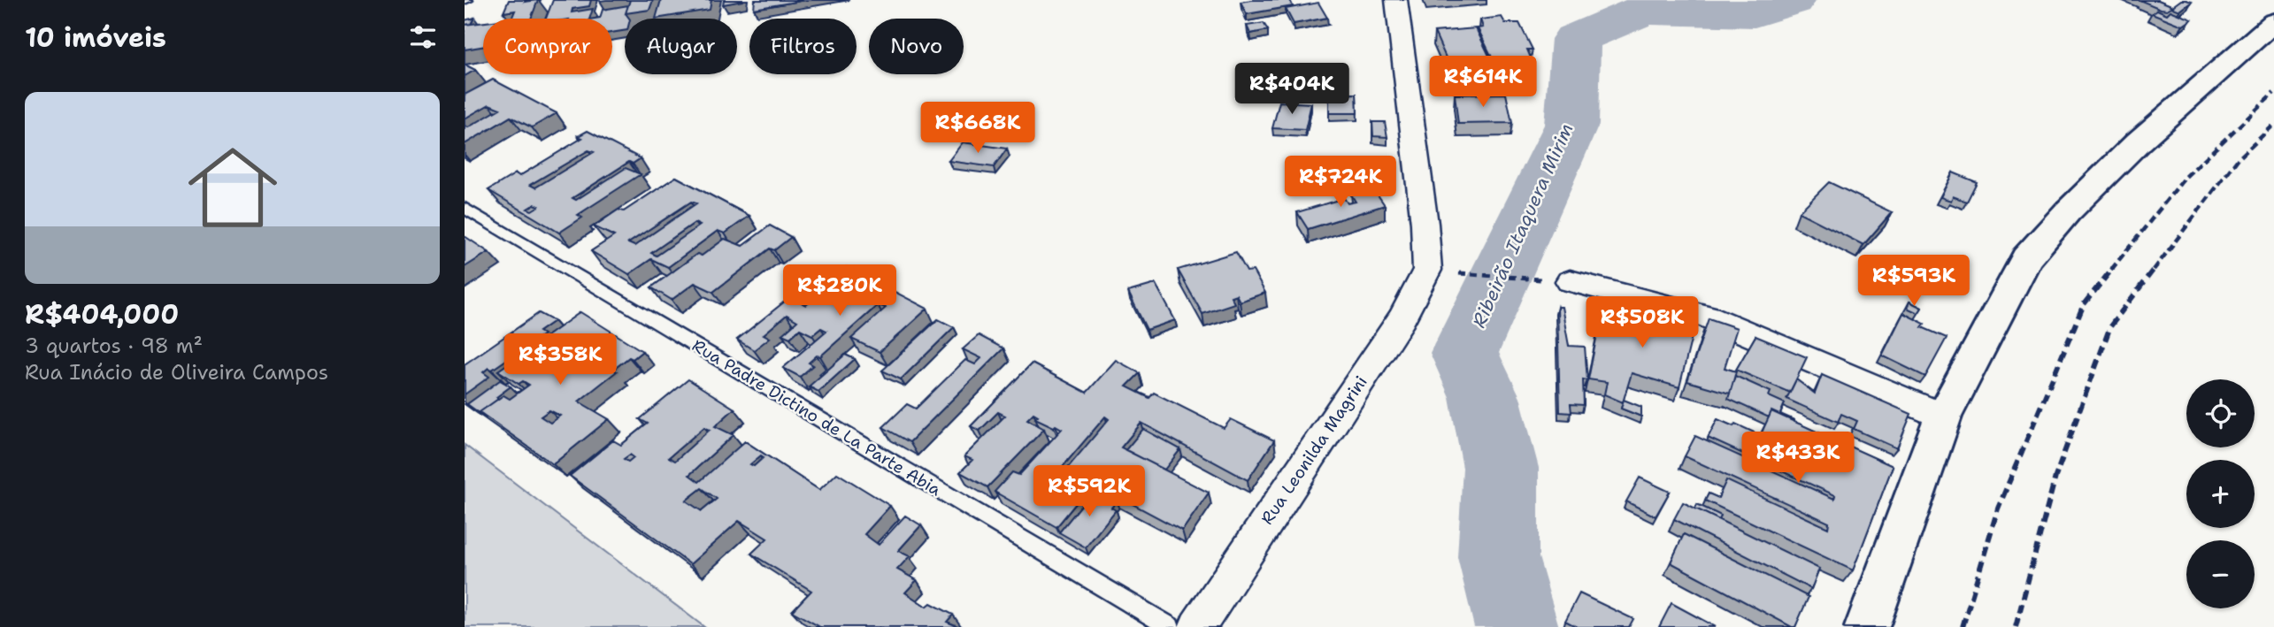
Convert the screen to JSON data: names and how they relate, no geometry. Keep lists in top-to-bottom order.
{
  "streets": {
    "street": ["Rua Leonilda Magrini"],
    "lane": ["Rua Padre Dictino de La Parte Abia"]
  },
  "water": ["Ribeirão Itaquera Mirim"],
  "page": {
    "heading": "10 imóveis",
    "chip": [
      "Comprar",
      "Alugar",
      "Filtros",
      "Novo"
    ],
    "price": [
      "R$614K",
      "R$404K",
      "R$668K",
      "R$724K",
      "R$593K",
      "R$280K",
      "R$508K",
      "R$358K",
      "R$433K",
      "R$592K"
    ],
    "list": [
      {
        "name": "R$404,000",
        "note": "3 quartos · 98 m² · Rua Inácio de Oliveira Campos"
      }
    ],
    "map_buttons": ["+", "−"]
  }
}
